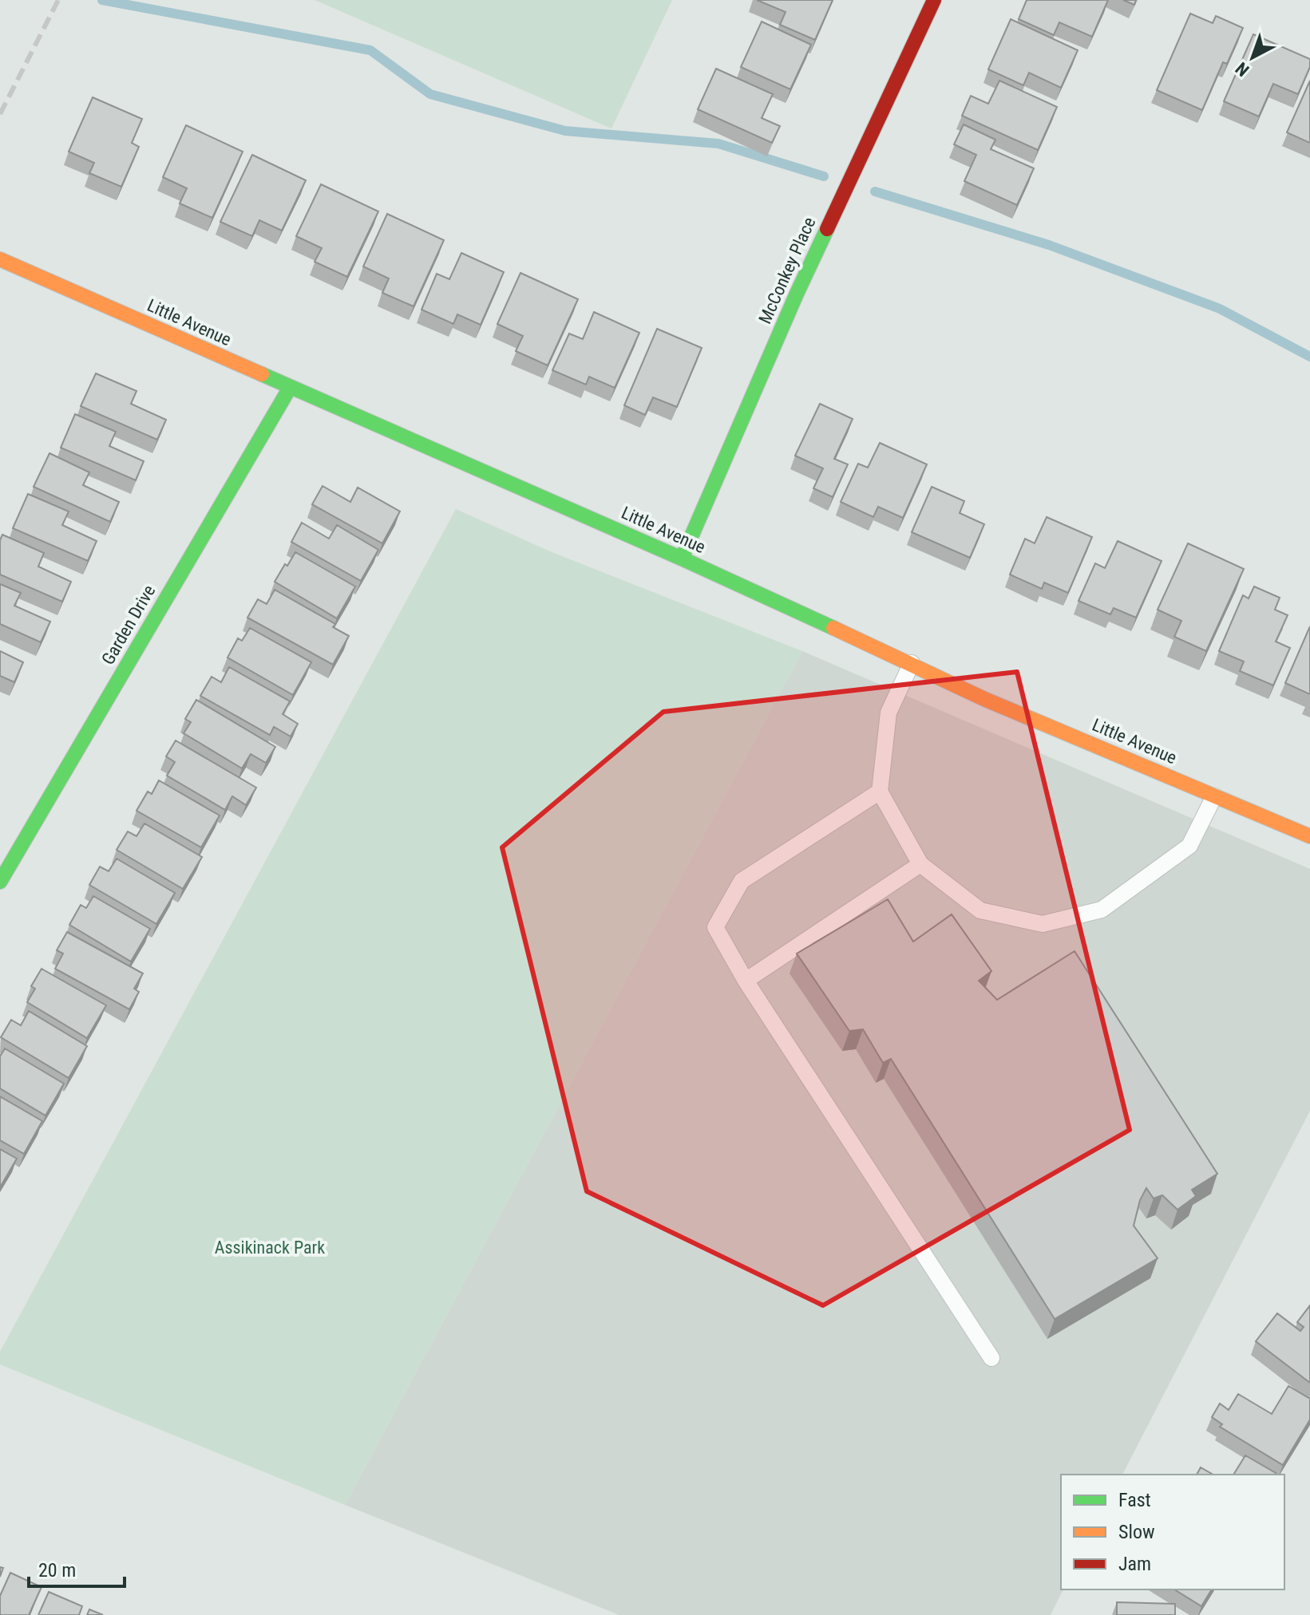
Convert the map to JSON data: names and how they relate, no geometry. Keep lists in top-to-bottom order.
{
  "streets": {
    "street": ["McConkey Place", "Little Avenue", "Garden Drive"]
  },
  "crossings": [
    ["McConkey Place", "Little Avenue"],
    ["Little Avenue", "Garden Drive"]
  ],
  "parks": ["Assikinack Park"],
  "legend": ["Fast", "Slow", "Jam"],
  "scale_bar": "20 m",
  "north": "bottom left"
}
